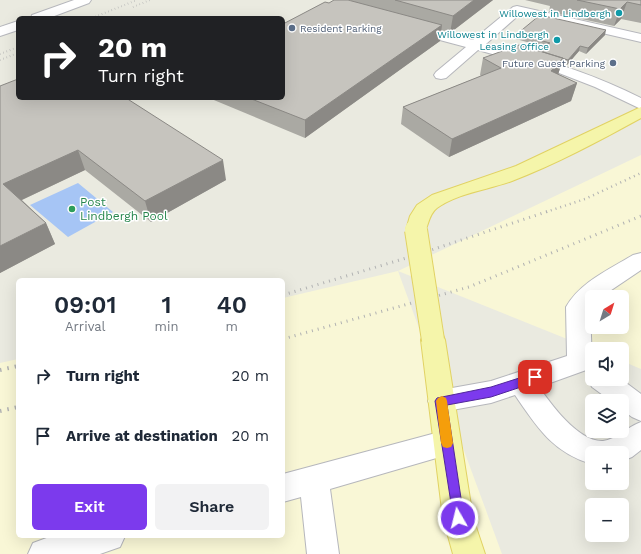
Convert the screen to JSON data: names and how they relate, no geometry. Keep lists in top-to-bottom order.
{
  "places": [
    "Willowest in Lindbergh",
    "Resident Parking",
    "Willowest in Lindbergh Leasing Office",
    "Future Guest Parking",
    "Post Lindbergh Pool"
  ],
  "north": "top right",
  "page": {
    "turn": ["20 m", "Turn right"],
    "eta": [
      "09:01",
      "Arrival",
      "1",
      "min",
      "40",
      "m"
    ],
    "map_buttons": ["+", "−"],
    "list": [
      {
        "name": "Turn right",
        "value": "20 m"
      },
      {
        "name": "Arrive at destination",
        "value": "20 m"
      }
    ],
    "buttons": ["Exit", "Share"]
  }
}
